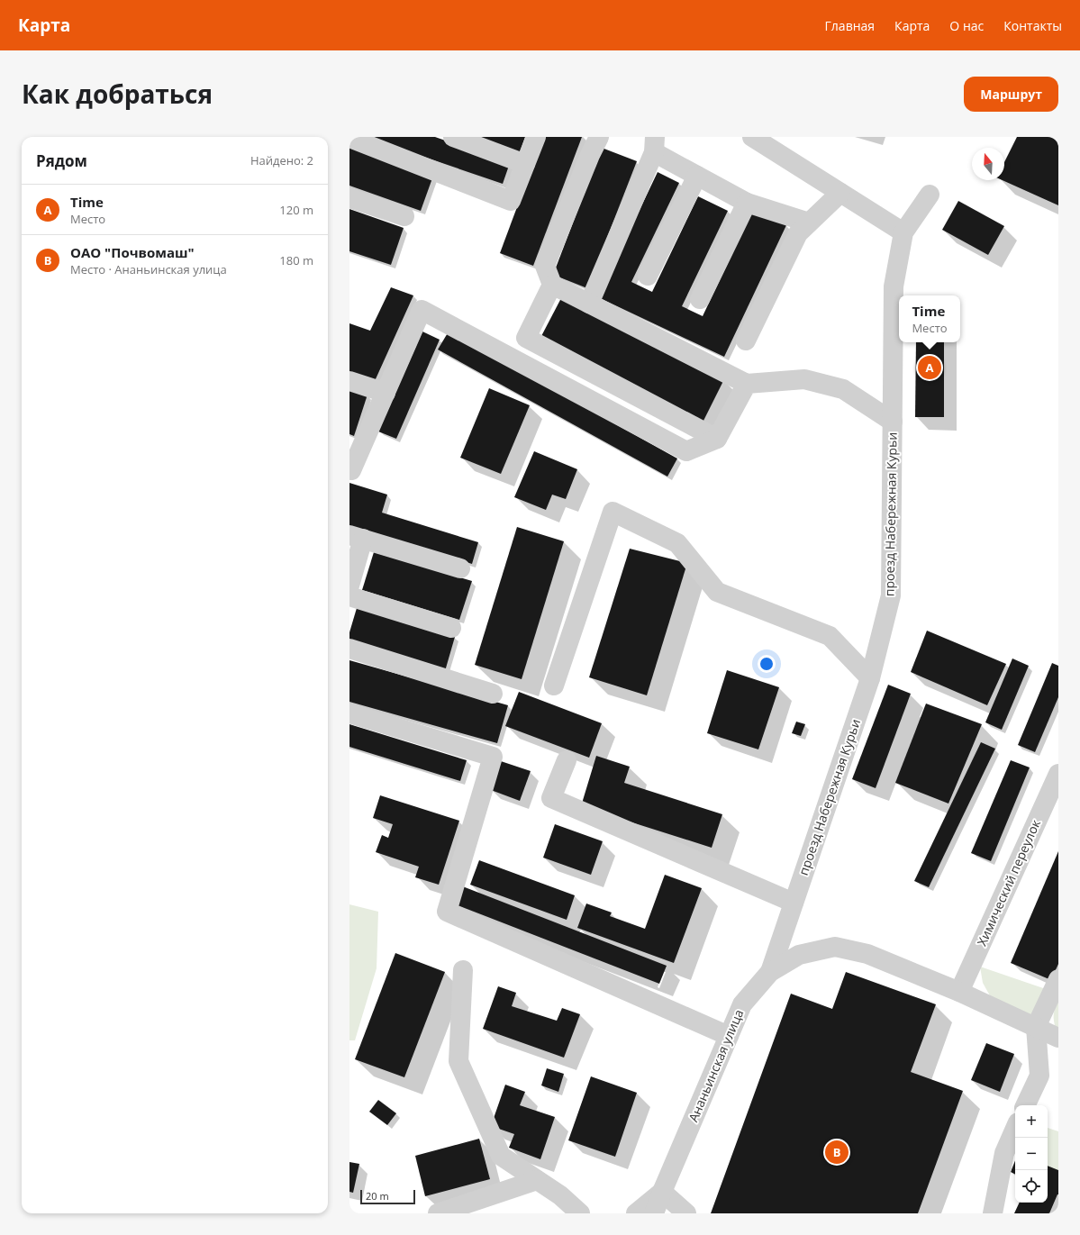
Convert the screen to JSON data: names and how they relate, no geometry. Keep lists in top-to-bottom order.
{
  "streets": {
    "street": ["проезд Набережная Курьи", "Химический переулок", "Ананьинская улица"]
  },
  "crossings": [
    ["проезд Набережная Курьи", "Ананьинская улица"],
    ["Химический переулок", "Ананьинская улица"]
  ],
  "scale_bar": "20 m",
  "north": "top",
  "page": {
    "header": "Карта",
    "nav": [
      "Главная",
      "Карта",
      "О нас",
      "Контакты"
    ],
    "title": "Как добраться",
    "buttons": "Маршрут",
    "heading": ["Рядом", "Найдено: 2"],
    "list": [
      {
        "mark": "A",
        "name": "Time",
        "note": "Место",
        "value": "120 m"
      },
      {
        "mark": "B",
        "name": "ОАО \"Почвомаш\"",
        "note": "Место · Ананьинская улица",
        "value": "180 m"
      }
    ],
    "popup": ["Time", "Место"],
    "pins": ["A", "B"],
    "map_buttons": ["+", "−"],
    "scale": "20 m"
  }
}
